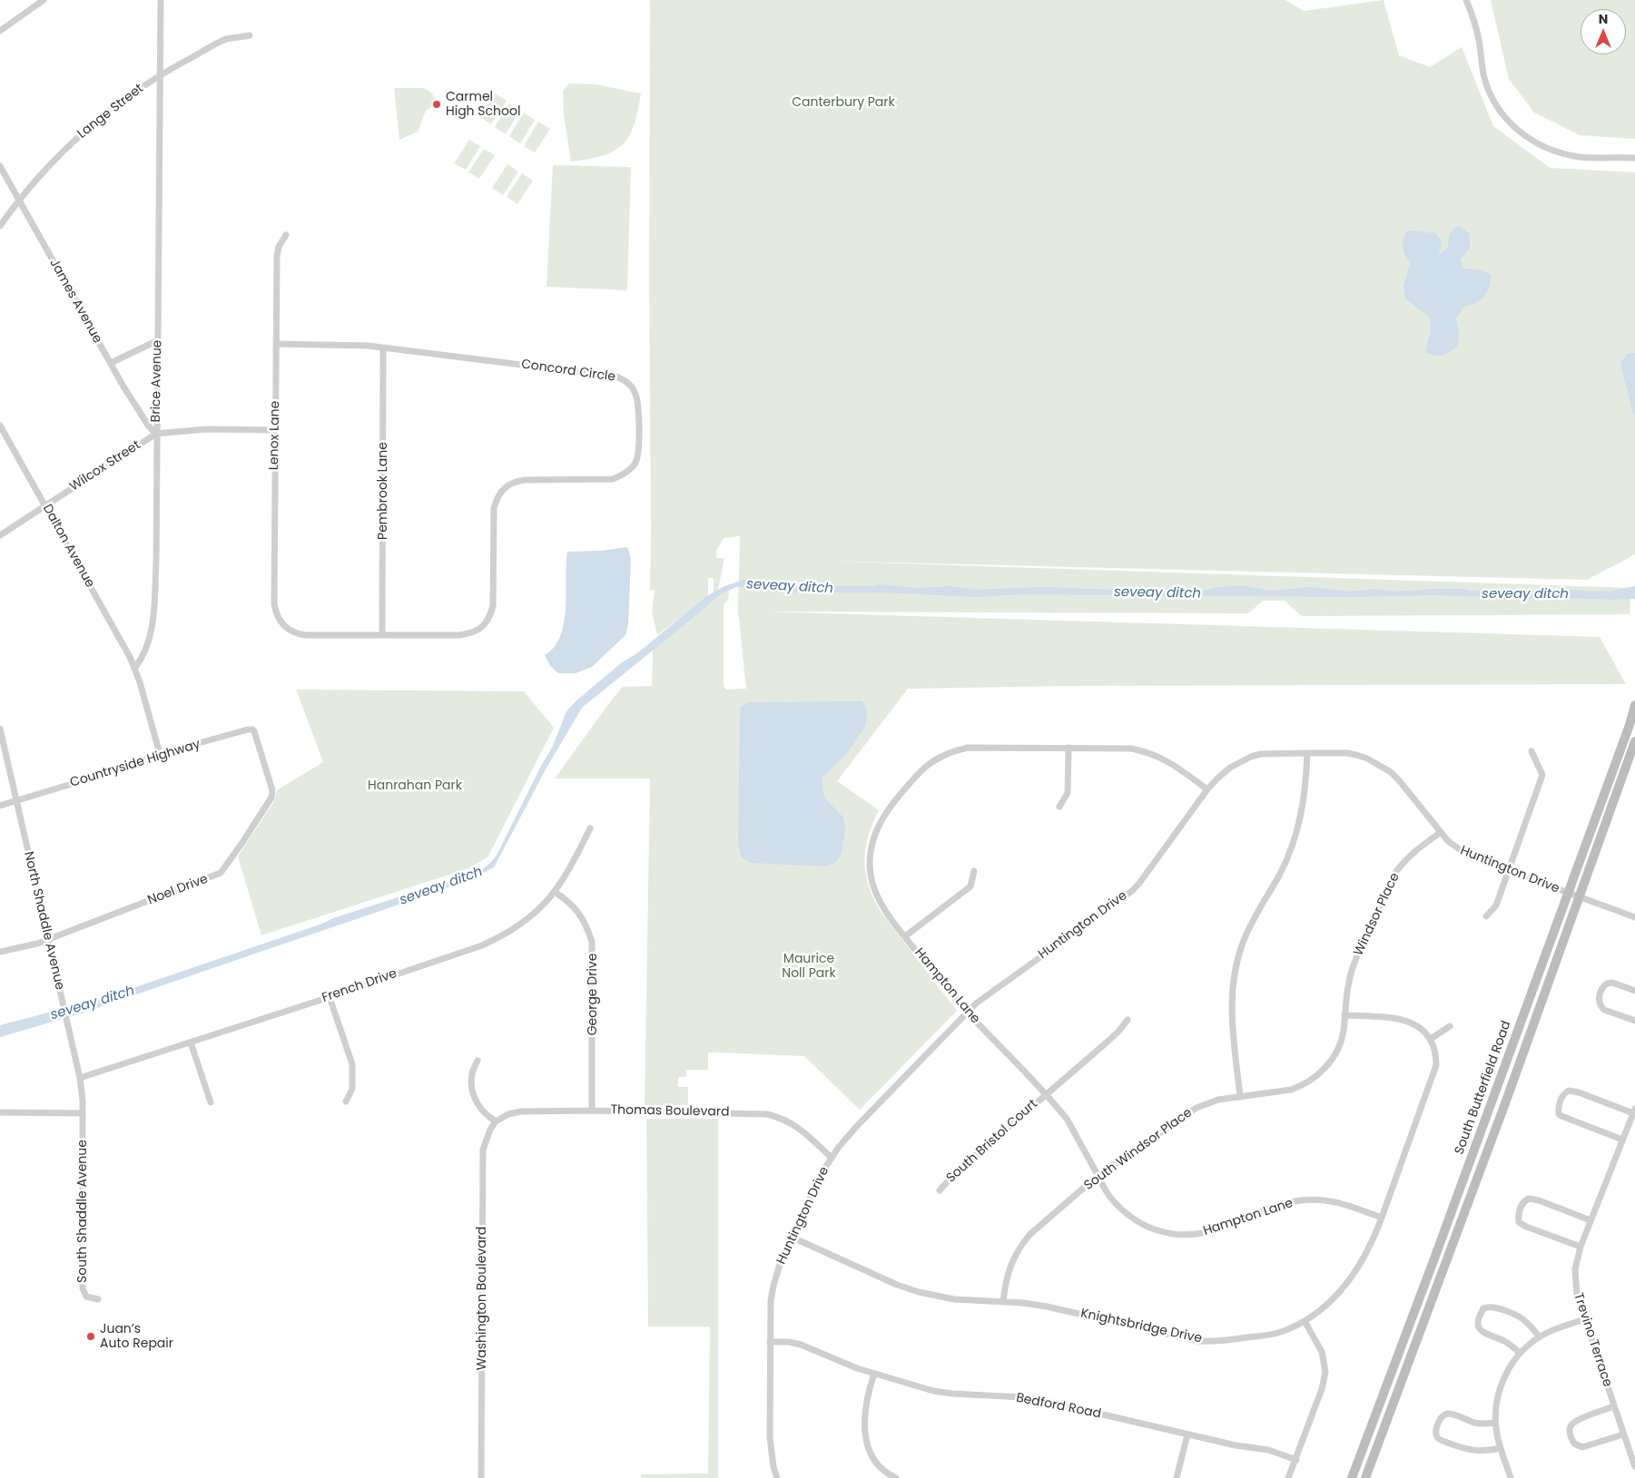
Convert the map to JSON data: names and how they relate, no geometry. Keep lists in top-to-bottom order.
{
  "streets": {
    "main road": ["South Butterfield Road"],
    "street": [
      "Lange Street",
      "James Avenue",
      "Concord Circle",
      "Brice Avenue",
      "Lenox Lane",
      "Wilcox Street",
      "Pembrook Lane",
      "Dalton Avenue",
      "Countryside Highway",
      "Huntington Drive",
      "Noel Drive",
      "Windsor Place",
      "North Shaddle Avenue",
      "French Drive",
      "Hampton Lane",
      "George Drive",
      "Thomas Boulevard",
      "South Bristol Court",
      "South Windsor Place",
      "South Shaddle Avenue",
      "Washington Boulevard",
      "Knightsbridge Drive",
      "Trevino Terrace",
      "Bedford Road"
    ]
  },
  "crossings": [
    ["Lange Street", "James Avenue"],
    ["Lange Street", "Brice Avenue"],
    ["James Avenue", "Brice Avenue"],
    ["James Avenue", "Wilcox Street"],
    ["Concord Circle", "Lenox Lane"],
    ["Concord Circle", "Pembrook Lane"],
    ["Brice Avenue", "Wilcox Street"],
    ["Brice Avenue", "Dalton Avenue"],
    ["Lenox Lane", "Wilcox Street"],
    ["Wilcox Street", "Dalton Avenue"],
    ["Countryside Highway", "Noel Drive"],
    ["Countryside Highway", "North Shaddle Avenue"],
    ["Huntington Drive", "Windsor Place"],
    ["Huntington Drive", "Hampton Lane"],
    ["Huntington Drive", "South Butterfield Road"],
    ["Huntington Drive", "Thomas Boulevard"],
    ["Huntington Drive", "Knightsbridge Drive"],
    ["Huntington Drive", "Bedford Road"],
    ["Noel Drive", "North Shaddle Avenue"],
    ["Windsor Place", "South Windsor Place"],
    ["North Shaddle Avenue", "French Drive"],
    ["North Shaddle Avenue", "South Shaddle Avenue"],
    ["French Drive", "George Drive"],
    ["Hampton Lane", "South Bristol Court"],
    ["Hampton Lane", "South Windsor Place"],
    ["Hampton Lane", "Knightsbridge Drive"],
    ["George Drive", "Thomas Boulevard"],
    ["Thomas Boulevard", "Washington Boulevard"],
    ["South Windsor Place", "Knightsbridge Drive"]
  ],
  "water": ["seveay ditch"],
  "parks": ["Canterbury Park", "Hanrahan Park", "Maurice Noll Park"],
  "places": ["Carmel High School", "Juan’s Auto Repair"],
  "north": "top"
}
